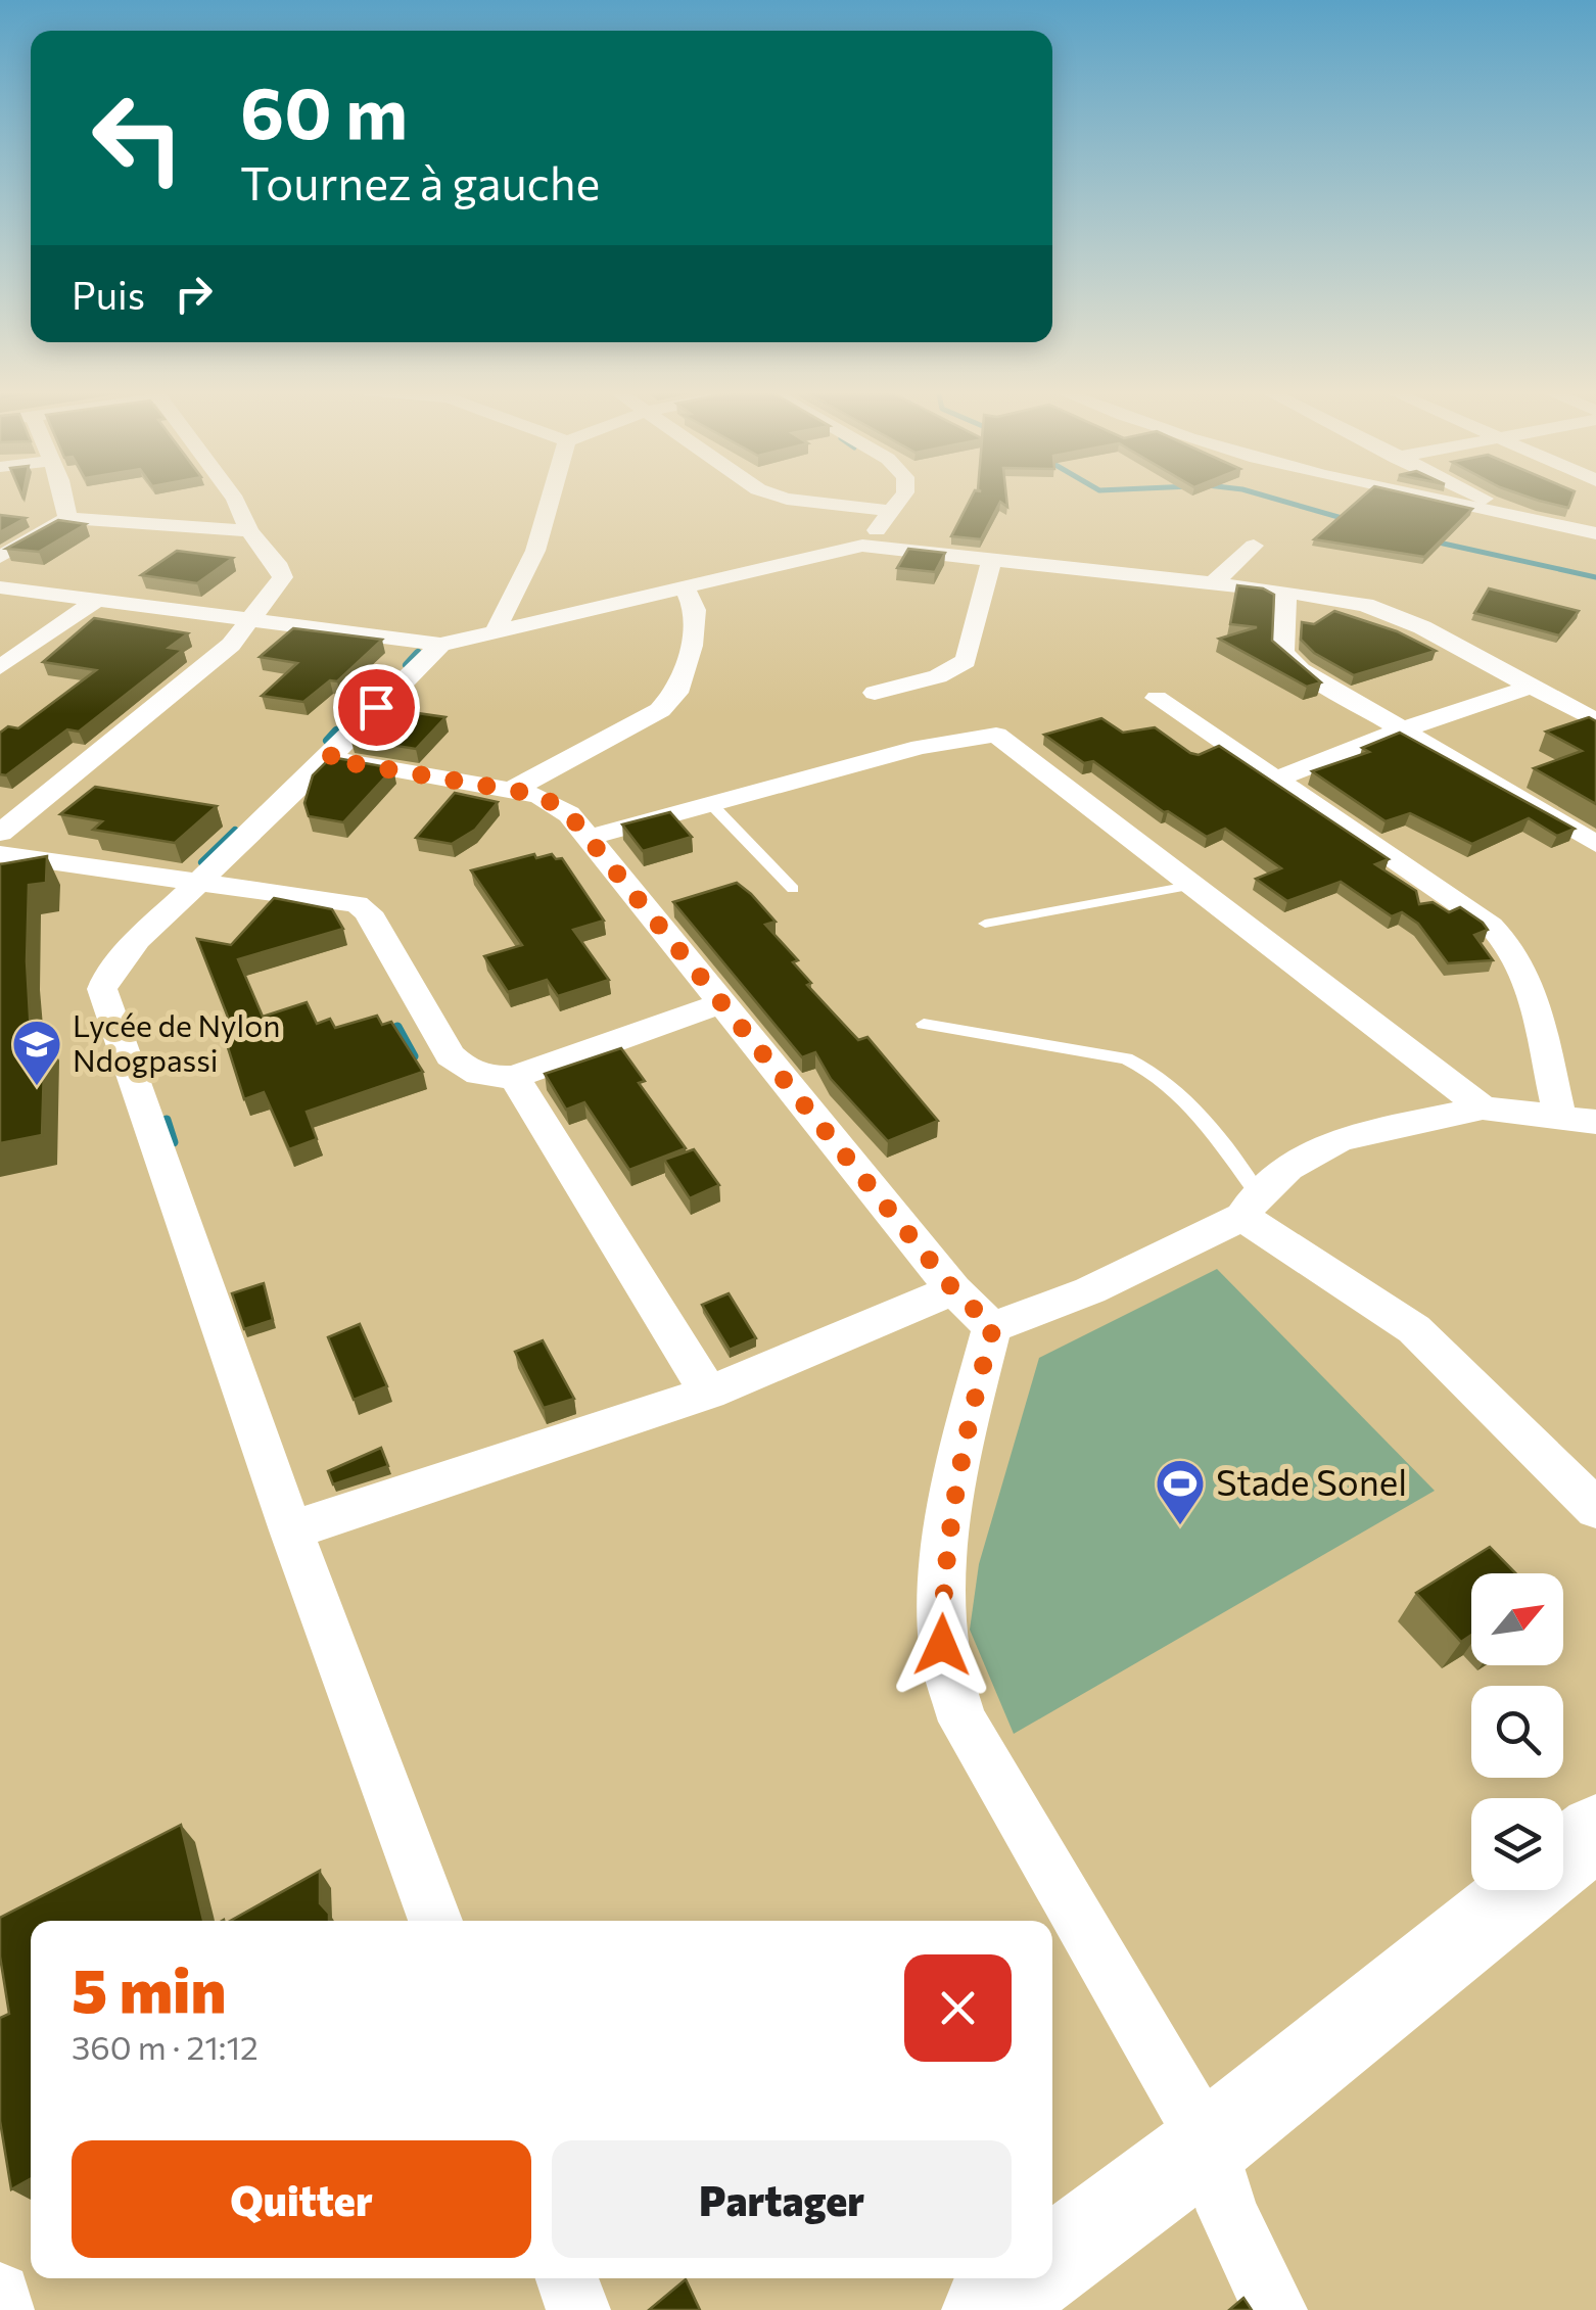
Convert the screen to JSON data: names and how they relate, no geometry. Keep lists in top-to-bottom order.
{
  "places": {
    "school or university": ["Lycée de Nylon Ndogpassi"],
    "sports": ["Stade Sonel"]
  },
  "north": "top right",
  "page": {
    "turn": ["60 m", "Tournez à gauche"],
    "then": "Puis",
    "heading": ["5 min", "360 m · 21:12"],
    "buttons": ["Quitter", "Partager"]
  }
}
